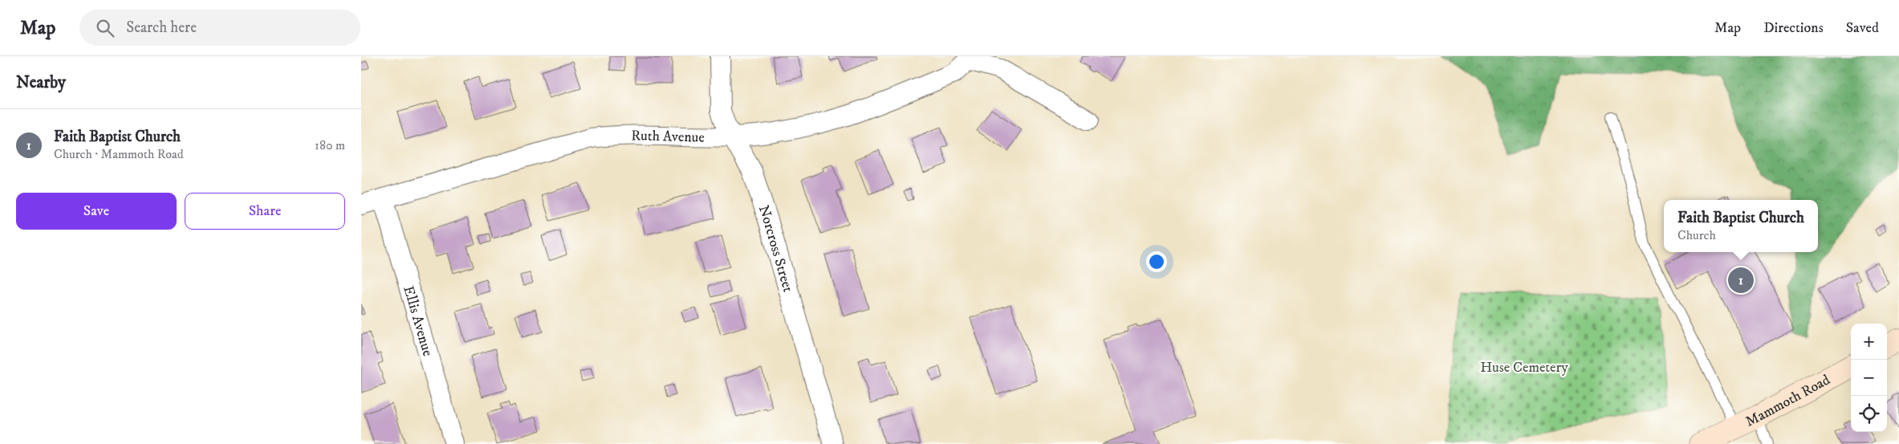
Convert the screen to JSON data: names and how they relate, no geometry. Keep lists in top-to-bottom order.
{
  "streets": {
    "main road": ["Mammoth Road"],
    "street": ["Ruth Avenue", "Norcross Street", "Ellis Avenue"]
  },
  "crossings": [
    ["Ruth Avenue", "Norcross Street"],
    ["Ruth Avenue", "Ellis Avenue"]
  ],
  "parks": ["Huse Cemetery"],
  "page": {
    "header": "Map",
    "search": "Search here",
    "nav": ["Map", "Directions", "Saved"],
    "heading": "Nearby",
    "list": [
      {
        "mark": "1",
        "name": "Faith Baptist Church",
        "note": "Church · Mammoth Road",
        "value": "180 m"
      }
    ],
    "buttons": ["Save", "Share"],
    "popup": ["Faith Baptist Church", "Church"],
    "pins": "1",
    "map_buttons": ["+", "−"]
  }
}
